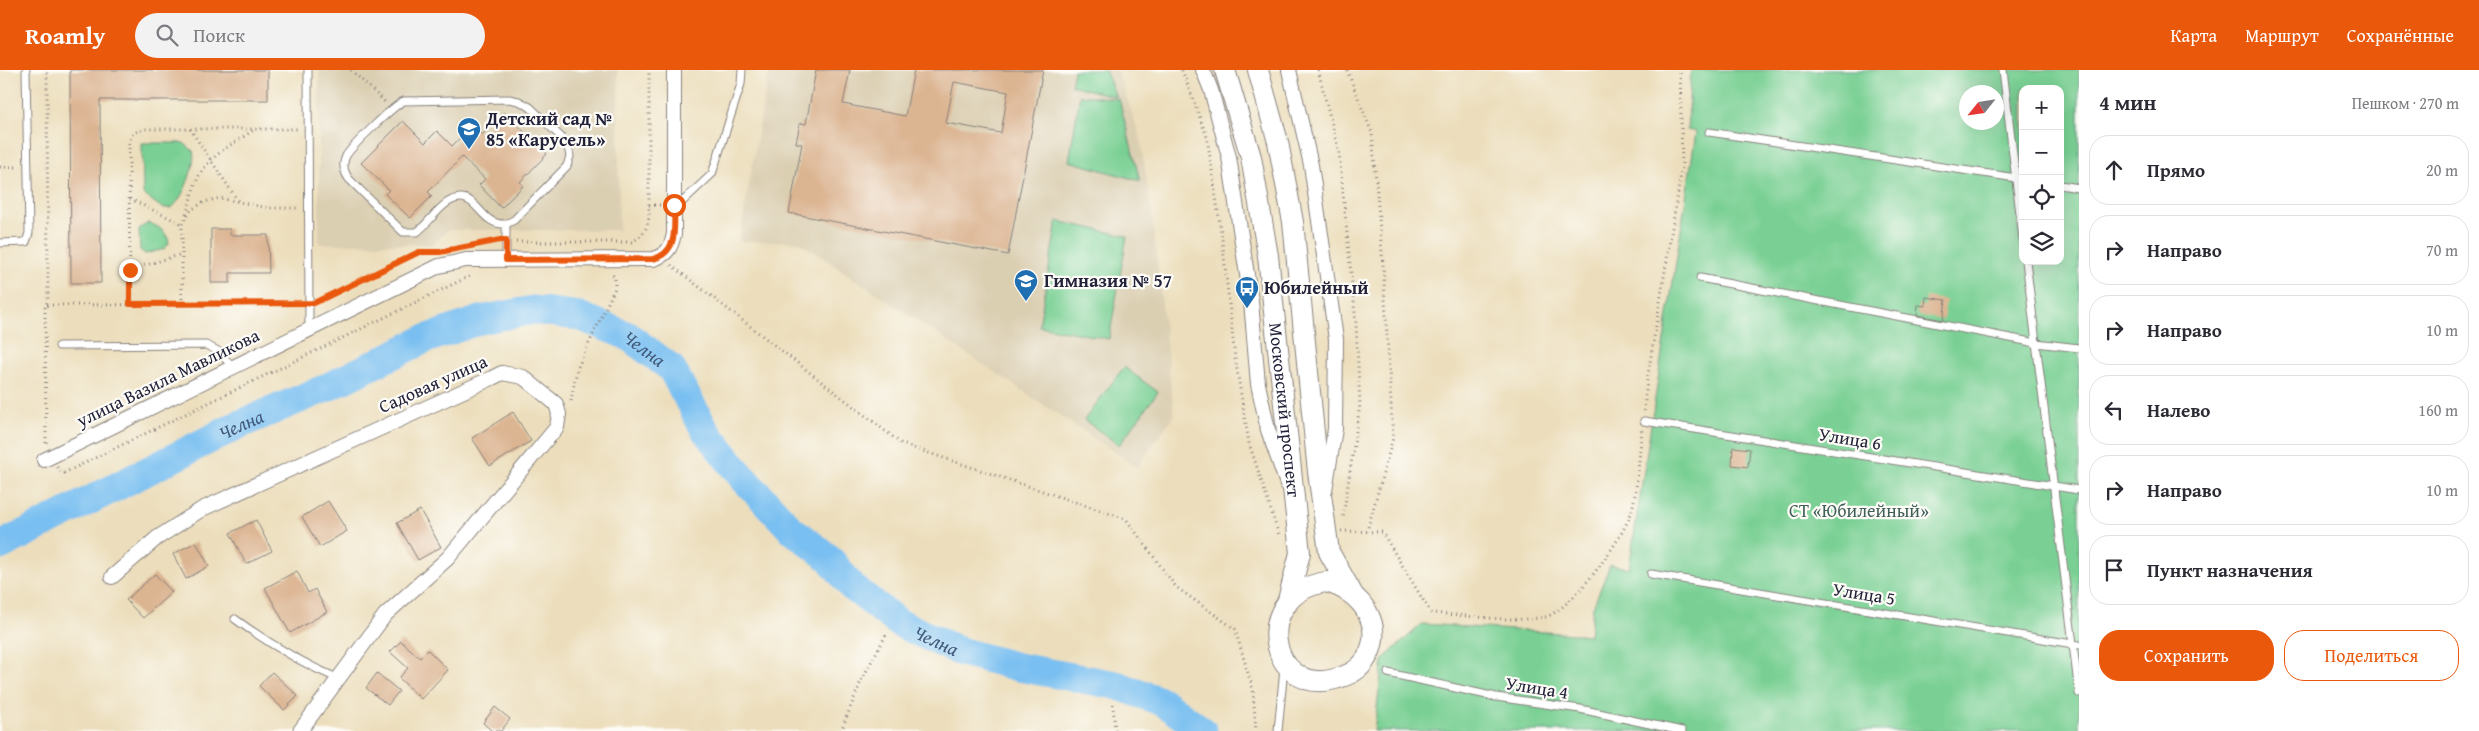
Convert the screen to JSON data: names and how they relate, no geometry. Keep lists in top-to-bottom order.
{
  "streets": {
    "main road": ["Московский проспект"],
    "street": ["улица Вазила Мавликова", "Садовая улица"],
    "lane": ["Улица 6", "Улица 5", "Улица 4"]
  },
  "water": ["Челна"],
  "parks": ["СТ «Юбилейный»"],
  "places": {
    "school or university": ["Детский сад № 85 «Карусель»", "Гимназия № 57"],
    "bus stop": ["Юбилейный"]
  },
  "north": "bottom left",
  "page": {
    "header": "Roamly",
    "search": "Поиск",
    "nav": ["Карта", "Маршрут", "Сохранённые"],
    "heading": ["4 мин", "Пешком · 270 m"],
    "map_buttons": ["+", "−"],
    "list": [
      ["Прямо", "20 m"],
      ["Направо", "70 m"],
      ["Направо", "10 m"],
      ["Налево", "160 m"],
      ["Направо", "10 m"],
      "Пункт назначения"
    ],
    "buttons": ["Сохранить", "Поделиться"]
  }
}
